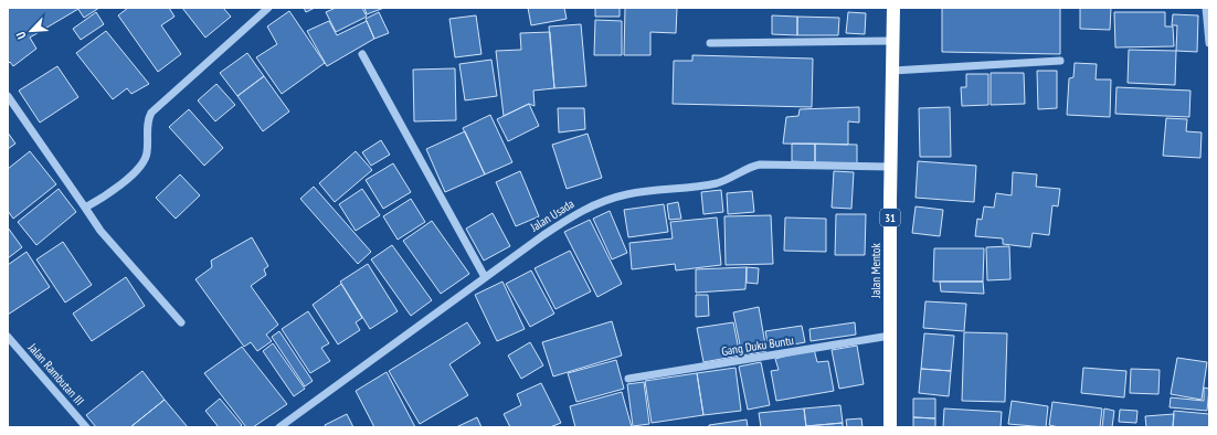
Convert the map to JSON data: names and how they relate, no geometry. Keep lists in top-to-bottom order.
{
  "streets": {
    "highway": ["31", "Jalan Mentok"],
    "street": ["Jalan Usada", "Gang Duku Buntu", "Jalan Rambutan III"]
  },
  "crossings": [
    ["Jalan Usada", "Jalan Mentok"],
    ["Jalan Mentok", "Gang Duku Buntu"]
  ],
  "north": "bottom left"
}
